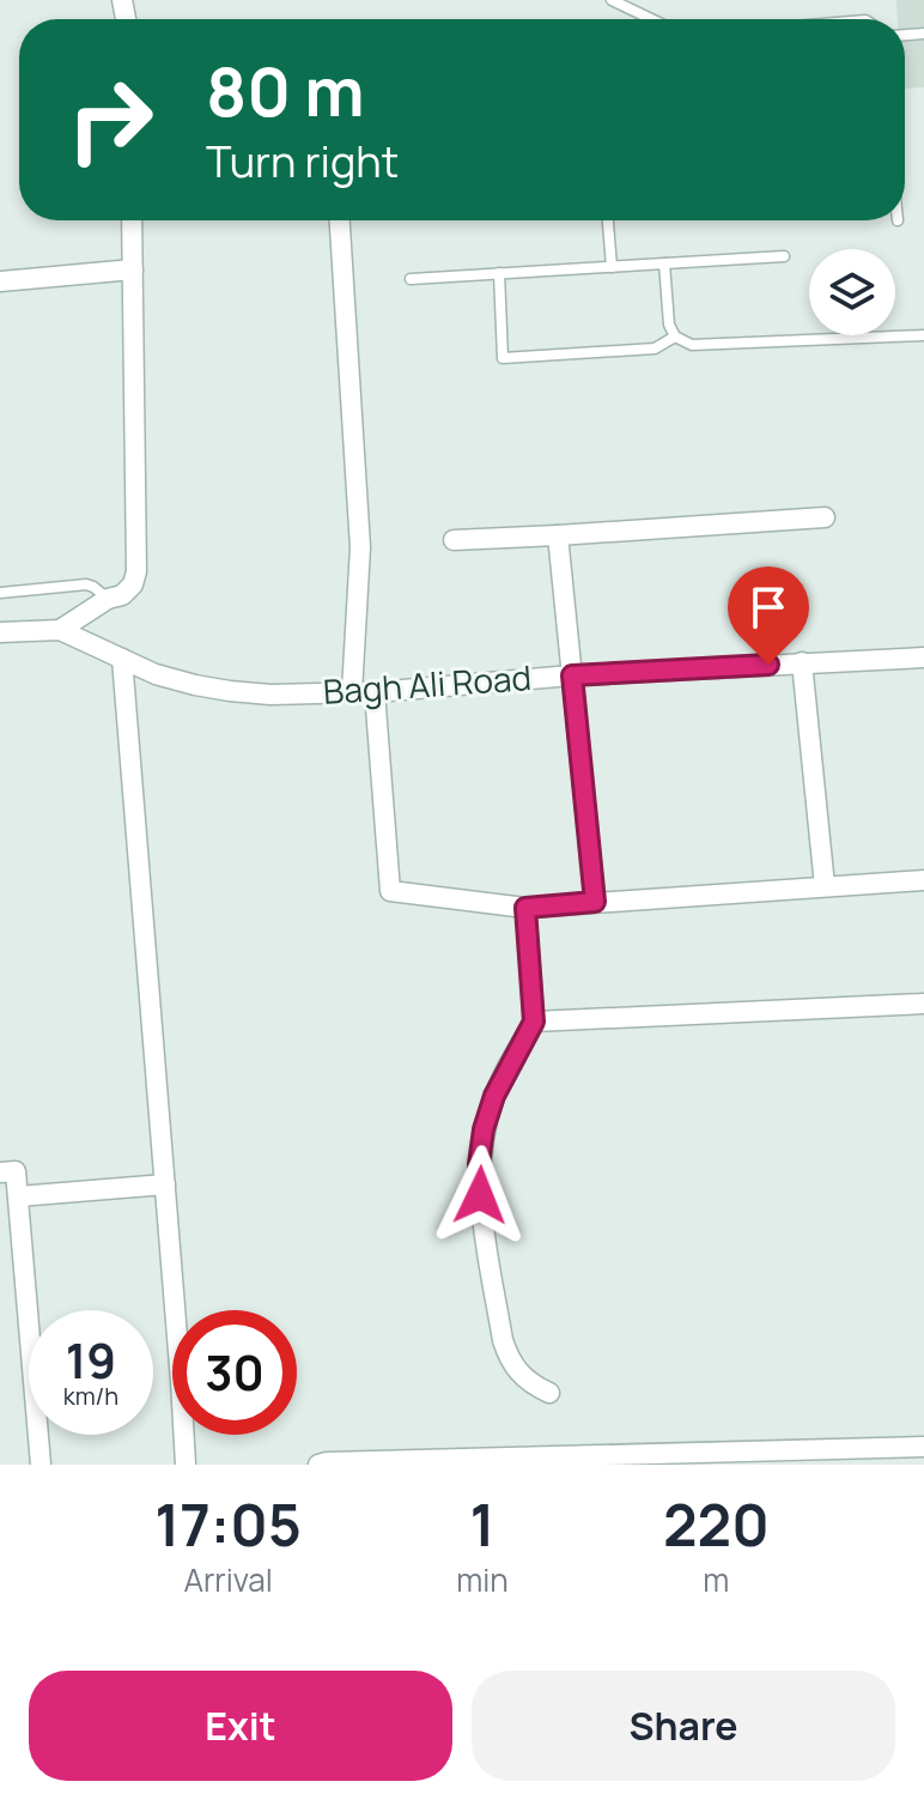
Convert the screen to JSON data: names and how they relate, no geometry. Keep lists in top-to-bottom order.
{
  "streets": {
    "street": ["Bagh Ali Road"]
  },
  "page": {
    "turn": ["80 m", "Turn right"],
    "speed": "19 km/h",
    "limit": "30",
    "eta": [
      "17:05",
      "Arrival",
      "1",
      "min",
      "220",
      "m"
    ],
    "buttons": ["Exit", "Share"]
  }
}
